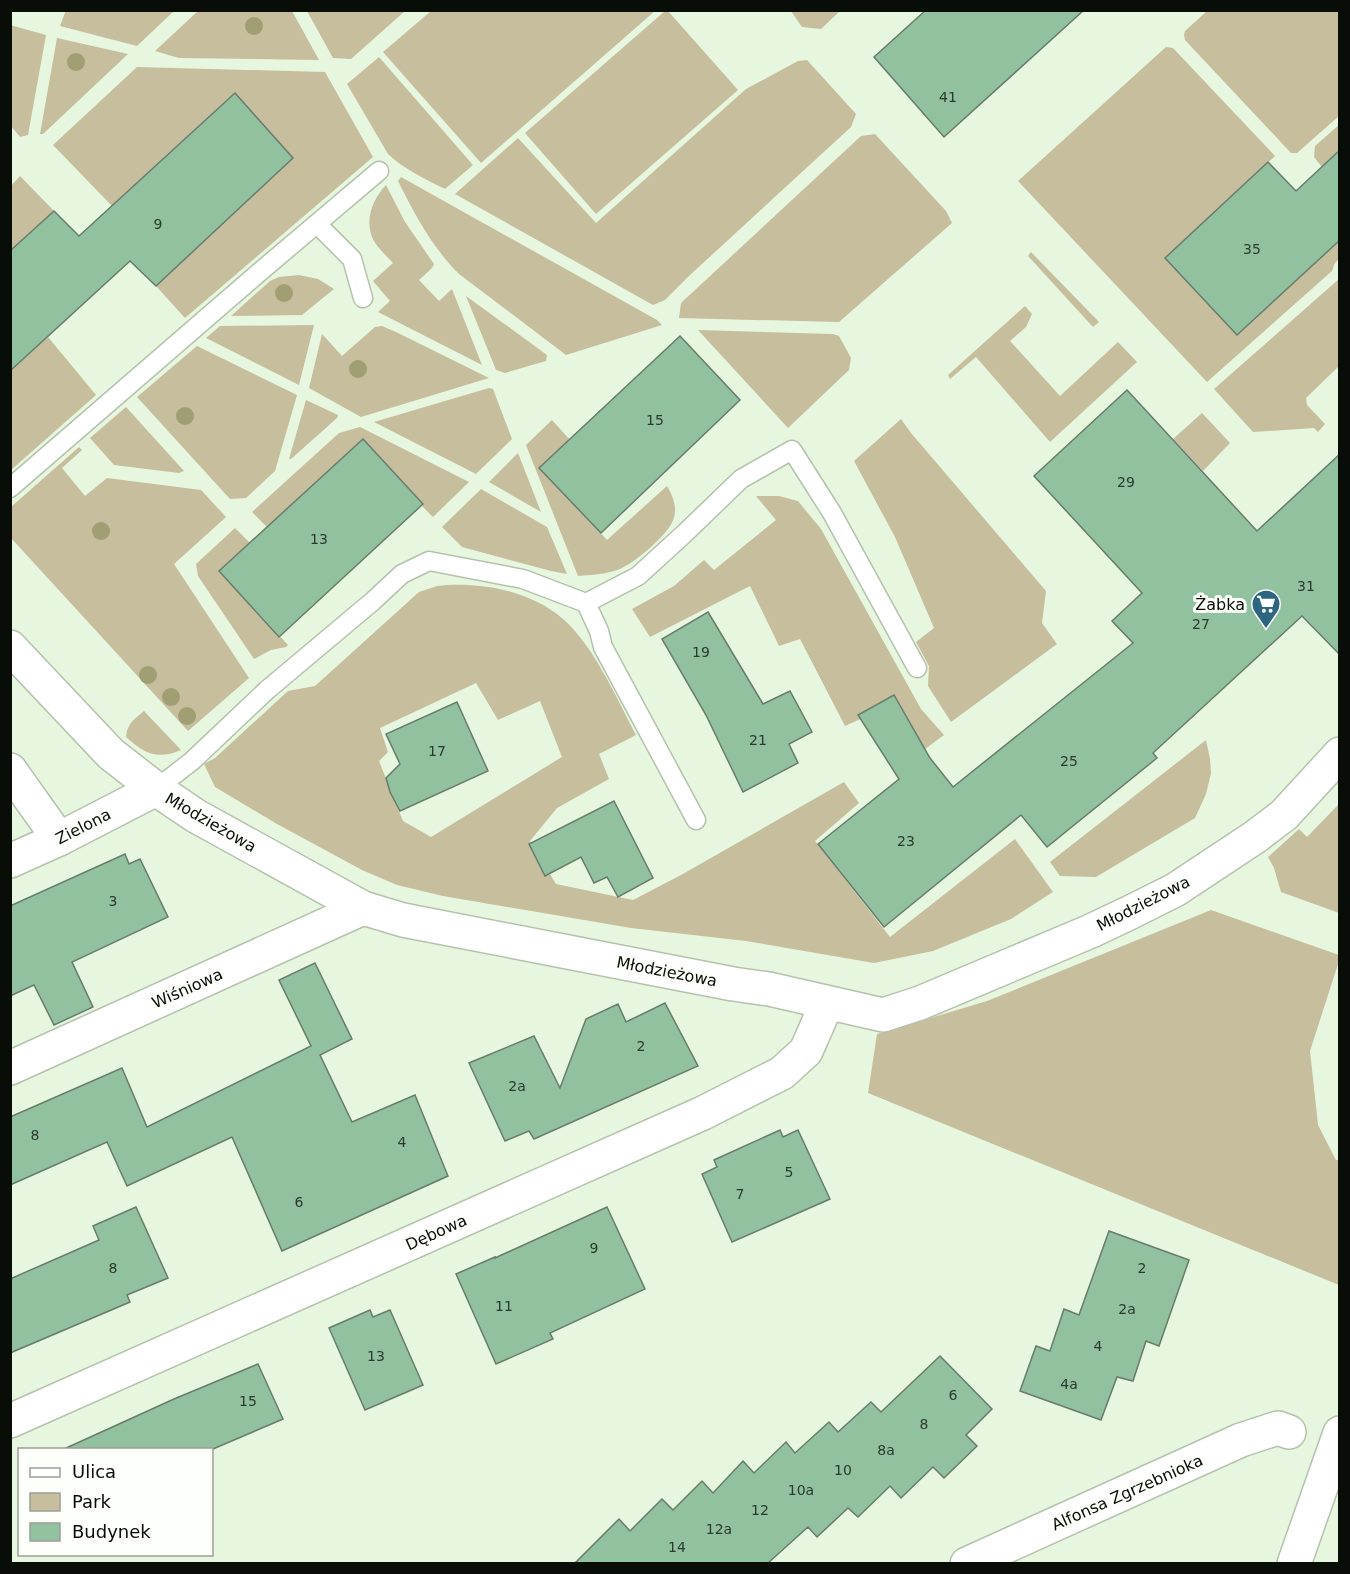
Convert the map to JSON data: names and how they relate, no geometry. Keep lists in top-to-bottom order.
{
  "streets": {
    "street": [
      "Młodzieżowa",
      "Zielona",
      "Wiśniowa",
      "Dębowa",
      "Alfonsa Zgrzebnioka"
    ]
  },
  "crossings": [
    ["Młodzieżowa", "Zielona"],
    ["Młodzieżowa", "Wiśniowa"],
    ["Młodzieżowa", "Dębowa"]
  ],
  "places": {
    "supermarket": ["Żabka"]
  },
  "house_numbers": [
    "41",
    "9",
    "35",
    "15",
    "29",
    "13",
    "31",
    "27",
    "19",
    "21",
    "17",
    "25",
    "23",
    "3",
    "2",
    "2a",
    "8",
    "4",
    "5",
    "7",
    "6",
    "9",
    "8",
    "2",
    "11",
    "2a",
    "4",
    "13",
    "4a",
    "6",
    "15",
    "8",
    "8a",
    "10",
    "10a",
    "12",
    "12a",
    "14"
  ],
  "legend": ["Ulica", "Park", "Budynek"]
}
